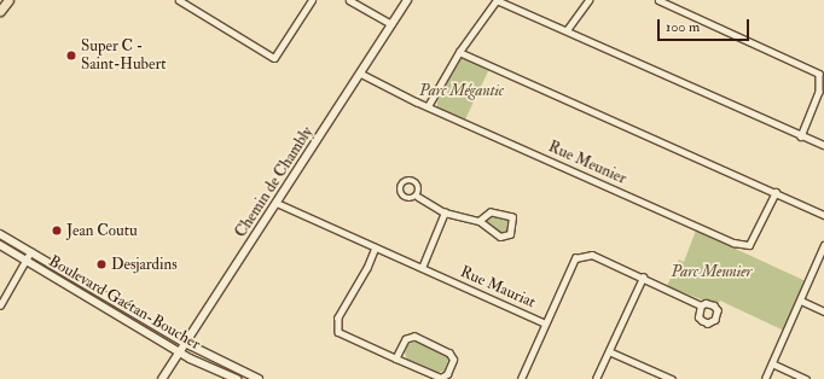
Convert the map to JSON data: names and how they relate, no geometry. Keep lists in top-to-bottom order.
{
  "streets": {
    "street": [
      "Rue Meunier",
      "Chemin de Chambly",
      "Rue Mauriat",
      "Boulevard Gaétan-Boucher"
    ]
  },
  "crossings": [
    ["Rue Meunier", "Chemin de Chambly"],
    ["Chemin de Chambly", "Rue Mauriat"],
    ["Chemin de Chambly", "Boulevard Gaétan-Boucher"]
  ],
  "parks": ["Parc Mégantic", "Parc Meunier"],
  "places": ["Super C - Saint-Hubert", "Jean Coutu", "Desjardins"],
  "scale_bar": "100 m"
}
